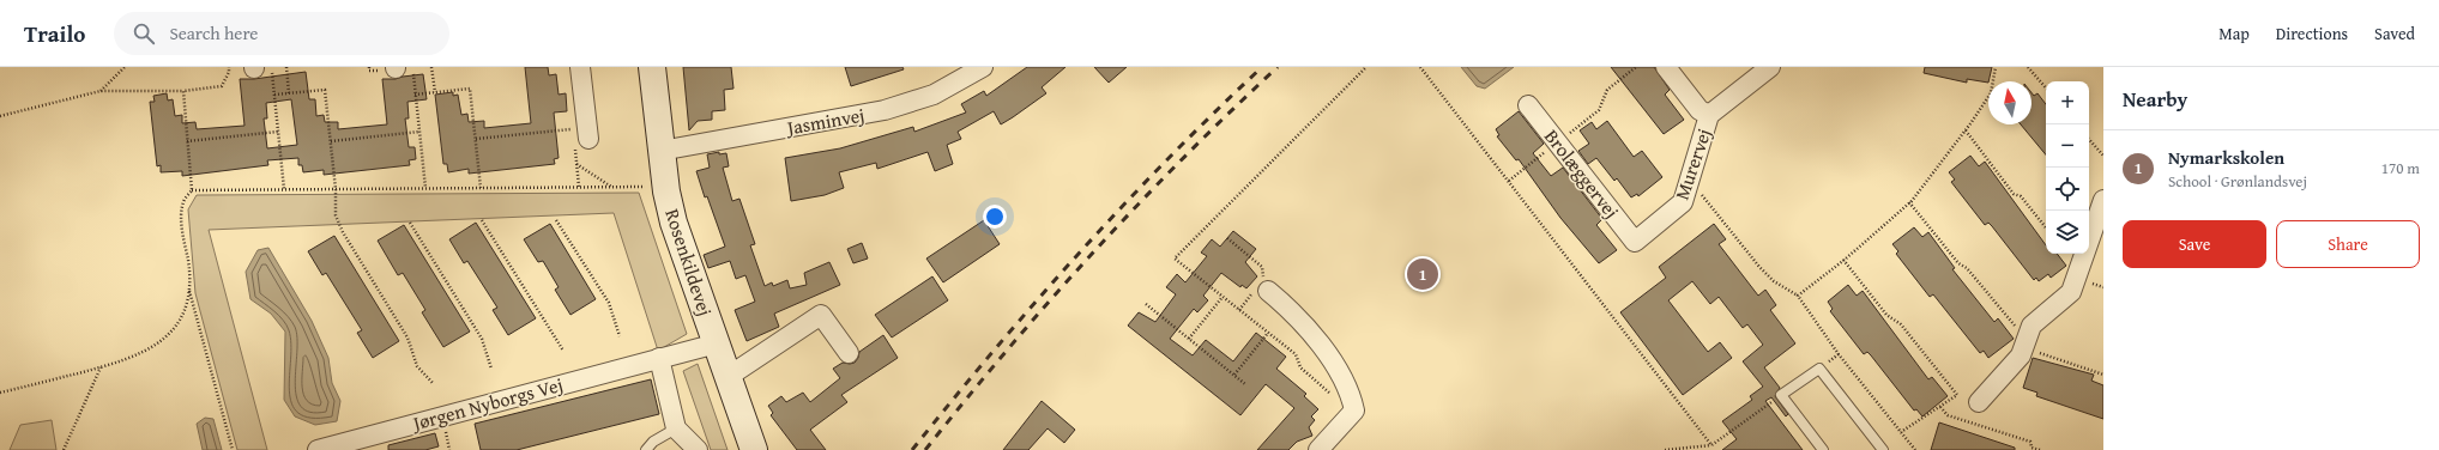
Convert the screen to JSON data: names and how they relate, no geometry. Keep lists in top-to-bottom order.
{
  "streets": {
    "street": [
      "Jasminvej",
      "Murervej",
      "Brolæggervej",
      "Rosenkildevej",
      "Jørgen Nyborgs Vej"
    ]
  },
  "crossings": [
    ["Jasminvej", "Rosenkildevej"],
    ["Murervej", "Brolæggervej"],
    ["Rosenkildevej", "Jørgen Nyborgs Vej"]
  ],
  "north": "top",
  "page": {
    "header": "Trailo",
    "search": "Search here",
    "nav": ["Map", "Directions", "Saved"],
    "heading": "Nearby",
    "map_buttons": ["+", "−"],
    "list": [
      {
        "mark": "1",
        "name": "Nymarkskolen",
        "note": "School · Grønlandsvej",
        "value": "170 m"
      }
    ],
    "buttons": ["Save", "Share"],
    "pins": "1"
  }
}
